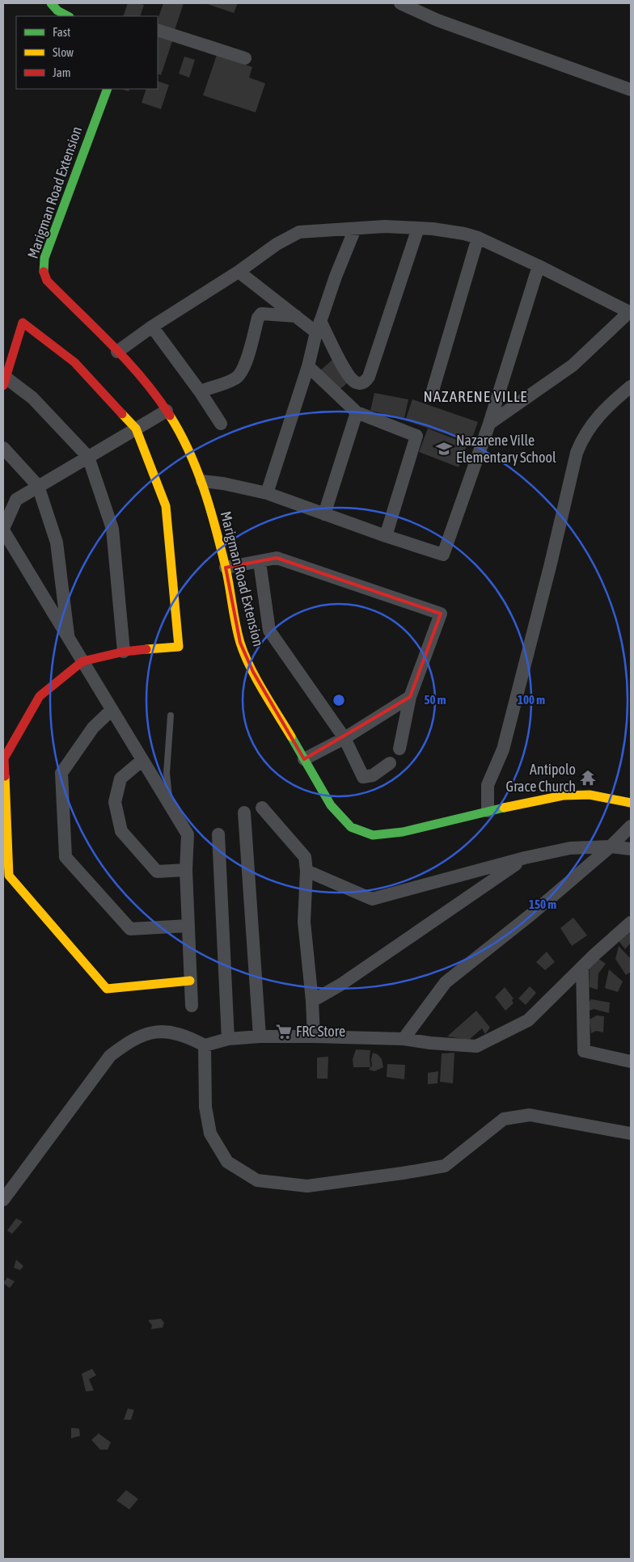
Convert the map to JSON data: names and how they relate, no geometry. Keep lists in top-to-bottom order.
{
  "streets": {
    "street": ["Marigman Road Extension"]
  },
  "districts": ["NAZARENE VILLE"],
  "places": {
    "school or university": ["Nazarene Ville Elementary School"],
    "temple": ["Antipolo Grace Church"],
    "supermarket": ["FRC Store"]
  },
  "legend": ["Fast", "Slow", "Jam"],
  "rings": ["50 m", "100 m", "150 m"]
}
